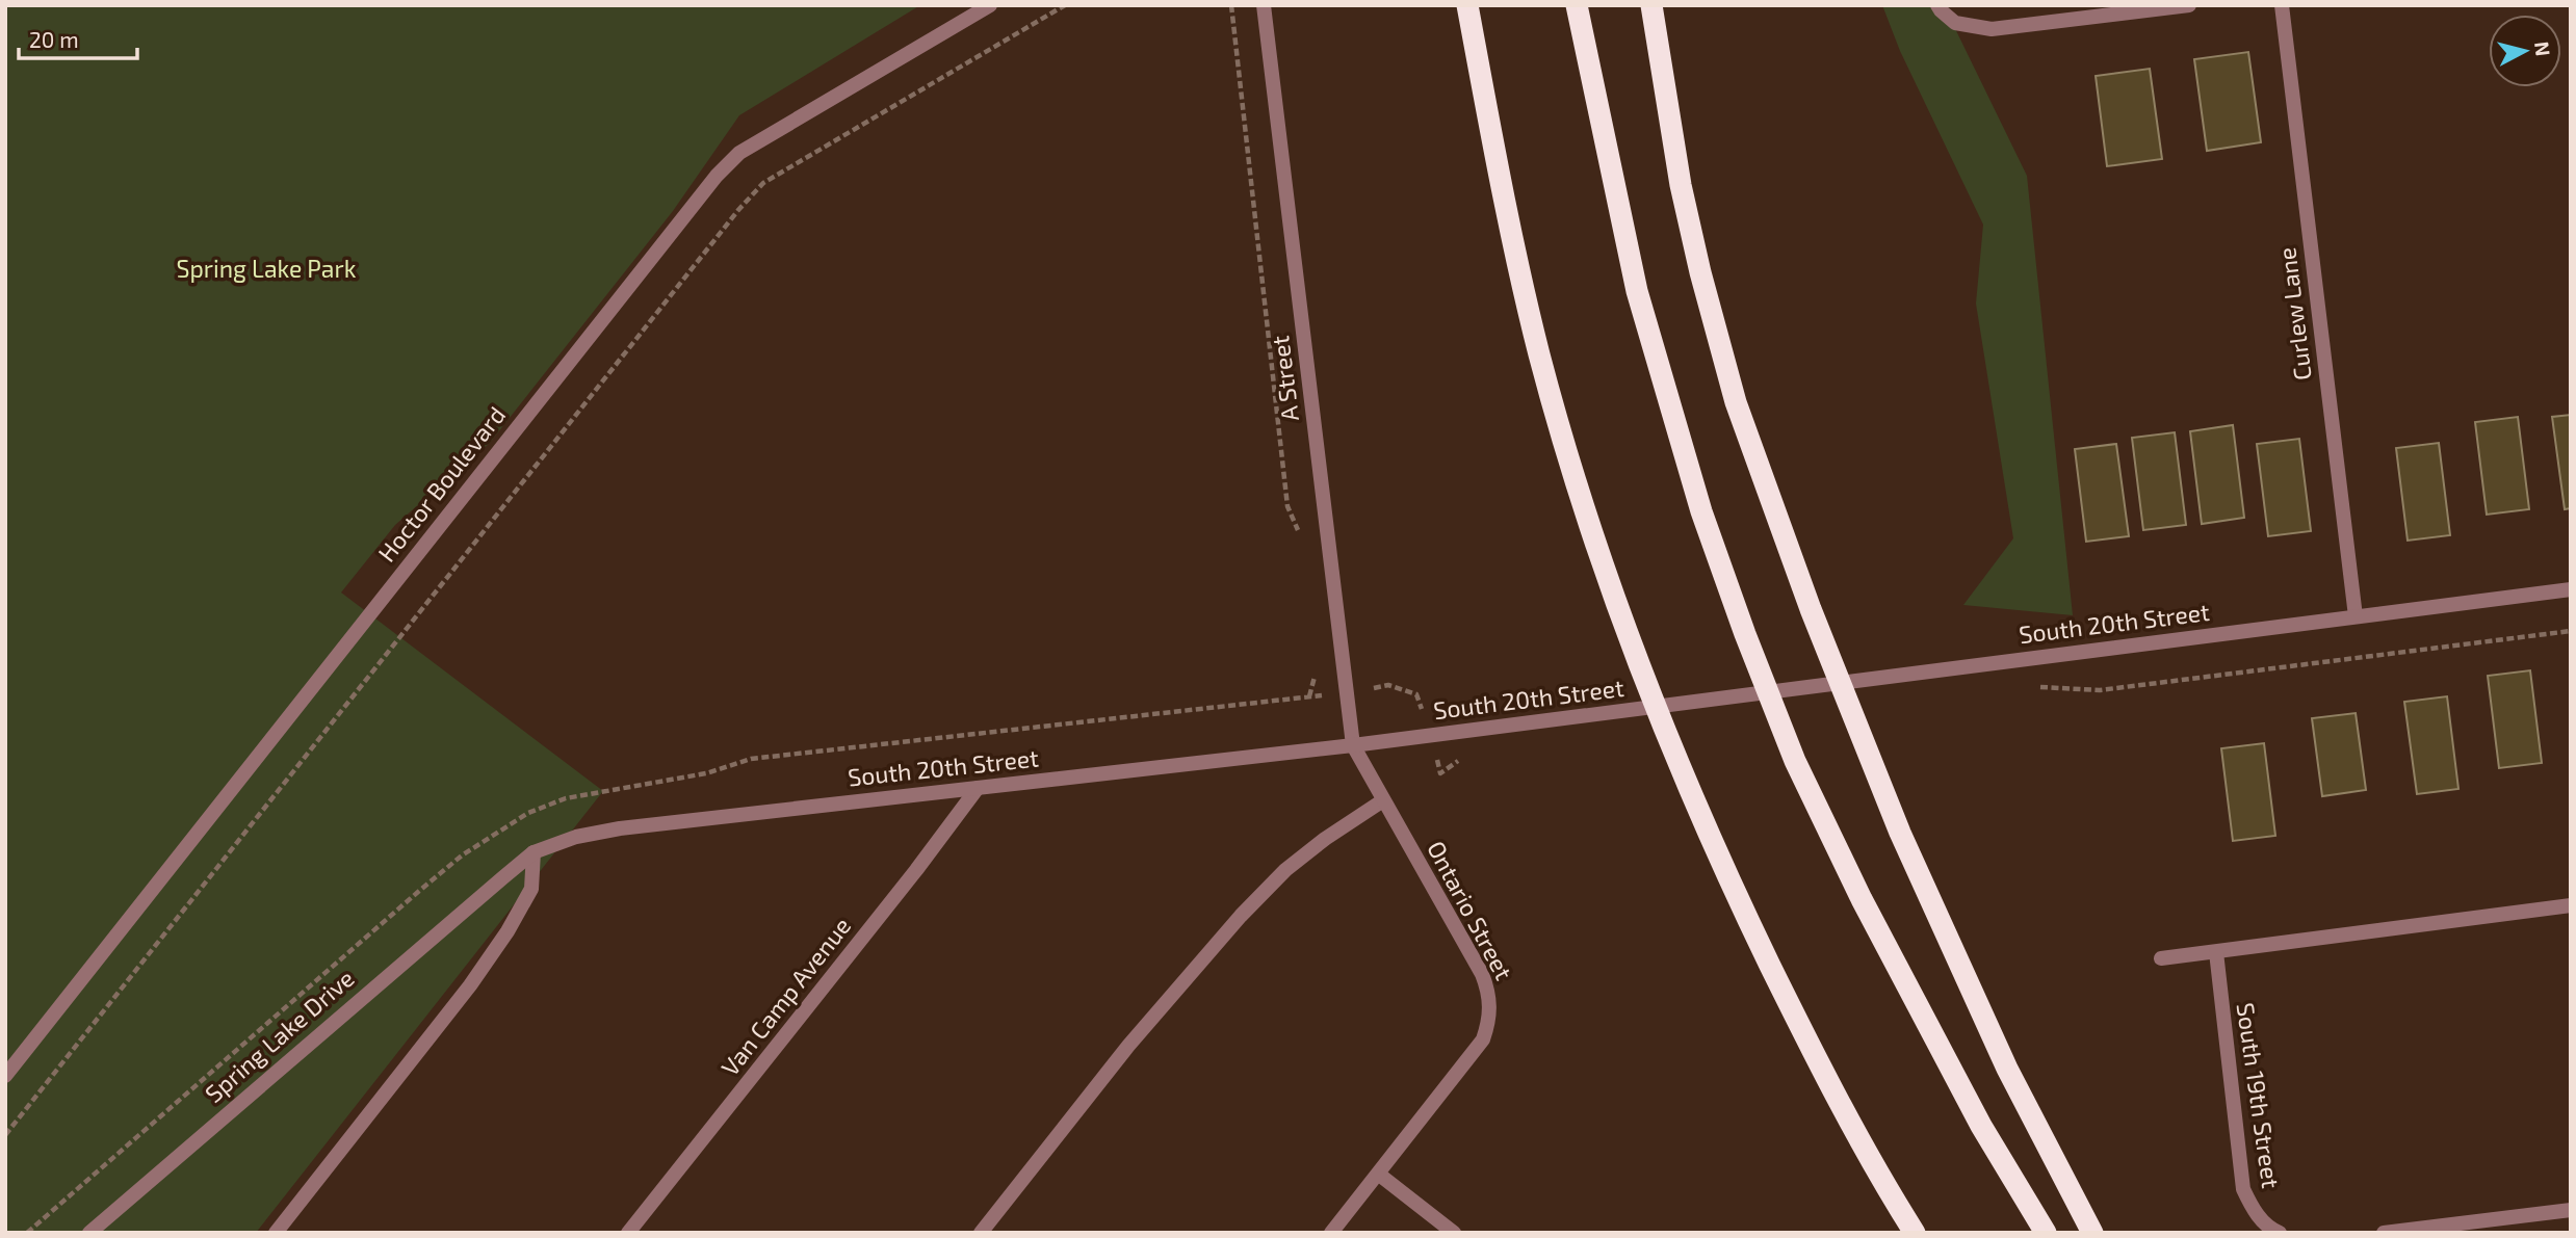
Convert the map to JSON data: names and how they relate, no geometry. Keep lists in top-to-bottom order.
{
  "streets": {
    "street": [
      "Curlew Lane",
      "A Street",
      "Hoctor Boulevard",
      "South 20th Street",
      "Ontario Street",
      "Van Camp Avenue",
      "Spring Lake Drive",
      "South 19th Street"
    ]
  },
  "crossings": [
    ["Curlew Lane", "South 20th Street"],
    ["A Street", "South 20th Street"],
    ["A Street", "Ontario Street"],
    ["South 20th Street", "Ontario Street"],
    ["South 20th Street", "Van Camp Avenue"],
    ["South 20th Street", "Spring Lake Drive"]
  ],
  "parks": ["Spring Lake Park"],
  "scale_bar": "20 m",
  "north": "right"
}
